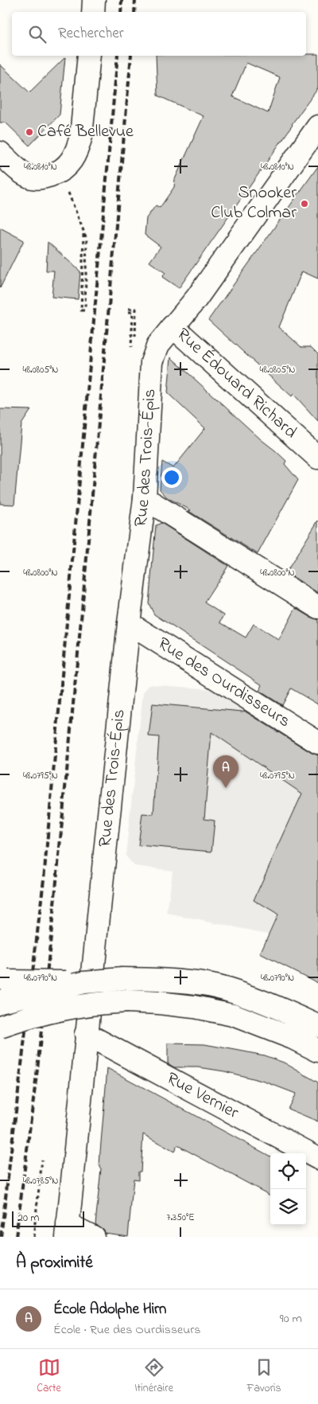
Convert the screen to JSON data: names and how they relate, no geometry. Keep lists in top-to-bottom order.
{
  "streets": {
    "street": [
      "Rue Édouard Richard",
      "Rue des Trois-Épis",
      "Rue des Ourdisseurs",
      "Rue Vernier"
    ]
  },
  "crossings": [
    ["Rue Édouard Richard", "Rue des Trois-Épis"],
    ["Rue des Trois-Épis", "Rue des Ourdisseurs"],
    ["Rue des Trois-Épis", "Rue Vernier"]
  ],
  "places": ["Café Bellevue", "Snooker Club Colmar"],
  "scale_bar": "20 m",
  "page": {
    "search": "Rechercher",
    "pins": "A",
    "scale": "20 m",
    "heading": "À proximité",
    "list": [
      {
        "mark": "A",
        "name": "École Adolphe Hirn",
        "note": "École · Rue des Ourdisseurs",
        "value": "90 m"
      }
    ],
    "nav": ["Carte", "Itinéraire", "Favoris"]
  },
  "coordinates": [
    "48.0810°N",
    "48.0805°N",
    "48.0800°N",
    "48.0795°N",
    "48.0790°N",
    "48.0785°N",
    "7.350°E"
  ]
}
